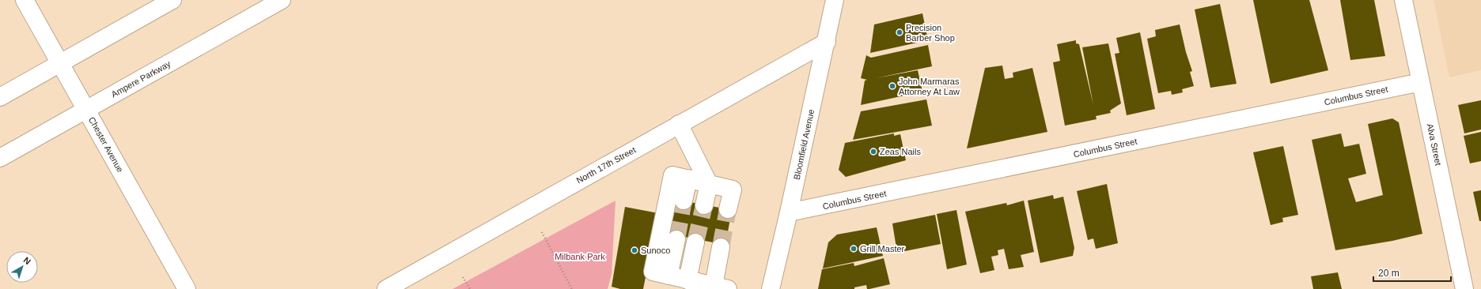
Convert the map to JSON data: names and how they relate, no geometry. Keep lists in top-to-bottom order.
{
  "streets": {
    "street": [
      "Ampere Parkway",
      "Columbus Street",
      "Chester Avenue",
      "Bloomfield Avenue",
      "Alva Street",
      "North 17th Street"
    ]
  },
  "crossings": [
    ["Ampere Parkway", "Chester Avenue"],
    ["Columbus Street", "Bloomfield Avenue"],
    ["Columbus Street", "Alva Street"],
    ["Bloomfield Avenue", "North 17th Street"]
  ],
  "parks": ["Milbank Park"],
  "places": [
    "Precision Barber Shop",
    "John Marmaras Attorney At Law",
    "Zeas Nails",
    "Grill Master",
    "Sunoco"
  ],
  "scale_bar": "20 m",
  "north": "top right"
}
